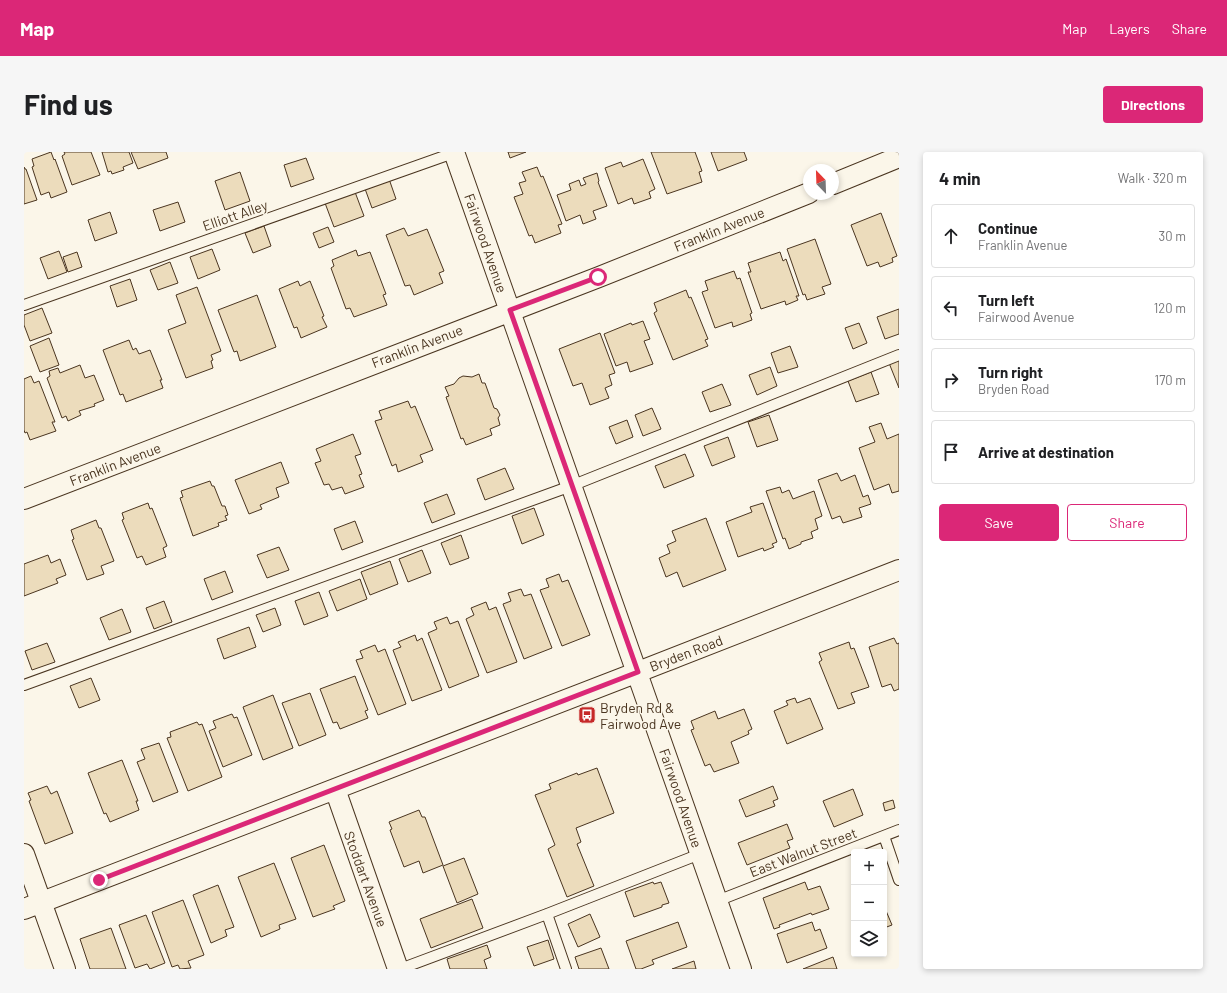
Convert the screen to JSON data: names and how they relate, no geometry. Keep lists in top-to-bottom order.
{
  "streets": {
    "street": [
      "Franklin Avenue",
      "Fairwood Avenue",
      "Bryden Road",
      "Stoddart Avenue"
    ],
    "lane": ["Elliott Alley", "East Walnut Street"]
  },
  "crossings": [
    ["Elliott Alley", "Fairwood Avenue"],
    ["Franklin Avenue", "Fairwood Avenue"],
    ["Fairwood Avenue", "Bryden Road"],
    ["Fairwood Avenue", "East Walnut Street"],
    ["Bryden Road", "Stoddart Avenue"]
  ],
  "places": {
    "bus stop": ["Bryden Rd & Fairwood Ave"]
  },
  "north": "top left",
  "page": {
    "header": "Map",
    "nav": ["Map", "Layers", "Share"],
    "buttons": [
      "Directions",
      ["Save", "Share"]
    ],
    "title": "Find us",
    "heading": ["4 min", "Walk · 320 m"],
    "list": [
      ["Continue", "Franklin Avenue", "30 m"],
      ["Turn left", "Fairwood Avenue", "120 m"],
      ["Turn right", "Bryden Road", "170 m"],
      "Arrive at destination"
    ],
    "map_buttons": ["+", "−"]
  }
}
